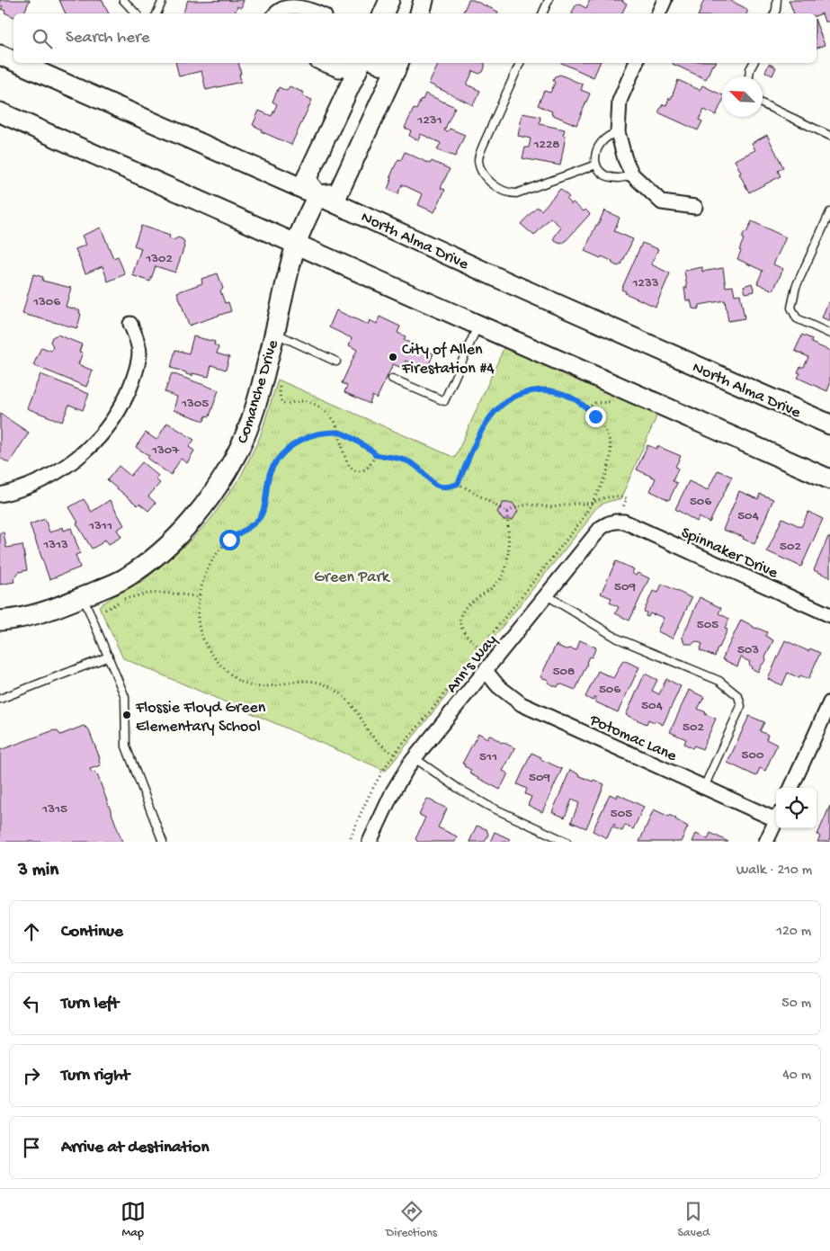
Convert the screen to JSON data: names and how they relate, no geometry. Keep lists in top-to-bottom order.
{
  "streets": {
    "main road": ["North Alma Drive", "Comanche Drive"],
    "street": ["Spinnaker Drive", "Ann's Way", "Potomac Lane"]
  },
  "crossings": [
    ["North Alma Drive", "Comanche Drive"],
    ["Spinnaker Drive", "Ann's Way"],
    ["Ann's Way", "Potomac Lane"]
  ],
  "parks": ["Green Park"],
  "places": ["City of Allen Firestation #4", "Flossie Floyd Green Elementary School"],
  "house_numbers": [
    "1231",
    "1228",
    "1302",
    "1233",
    "1306",
    "1305",
    "1307",
    "506",
    "504",
    "1311",
    "1313",
    "502",
    "509",
    "505",
    "503",
    "508",
    "506",
    "504",
    "502",
    "500",
    "511",
    "509",
    "1315",
    "505"
  ],
  "north": "top left",
  "page": {
    "search": "Search here",
    "heading": ["3 min", "Walk · 210 m"],
    "list": [
      ["Continue", "120 m"],
      ["Turn left", "50 m"],
      ["Turn right", "40 m"],
      "Arrive at destination"
    ],
    "nav": ["Map", "Directions", "Saved"]
  }
}
